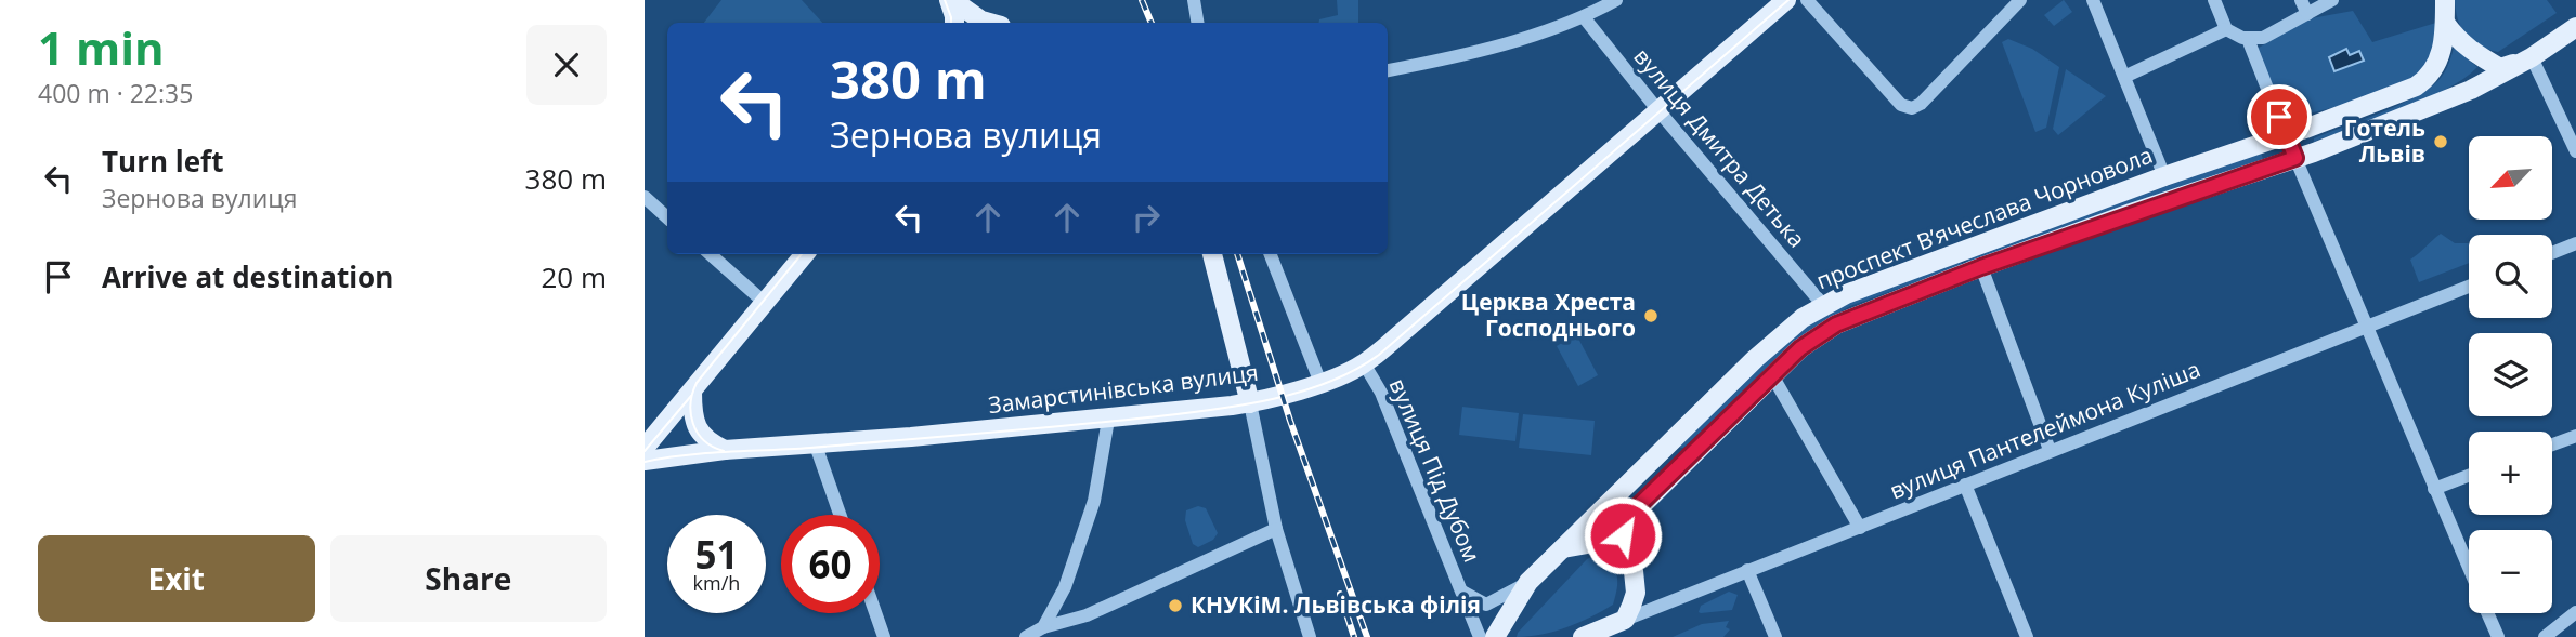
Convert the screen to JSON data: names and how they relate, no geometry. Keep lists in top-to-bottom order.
{
  "streets": {
    "main road": ["проспект Вʼячеслава Чорновола", "Замарстинівська вулиця"],
    "street": ["вулиця Дмитра Детька", "вулиця Пантелеймона Куліша", "вулиця Під Дубом"]
  },
  "crossings": [
    ["вулиця Дмитра Детька", "проспект Вʼячеслава Чорновола"],
    ["вулиця Дмитра Детька", "Замарстинівська вулиця"],
    ["проспект Вʼячеслава Чорновола", "вулиця Під Дубом"],
    ["Замарстинівська вулиця", "вулиця Під Дубом"]
  ],
  "places": ["Готель Львів", "Церква Хреста Господнього", "КНУКіМ. Львівська філія"],
  "north": "bottom left",
  "page": {
    "heading": ["1 min", "400 m · 22:35"],
    "turn": ["380 m", "Зернова вулиця"],
    "list": [
      {
        "name": "Turn left",
        "note": "Зернова вулиця",
        "value": "380 m"
      },
      {
        "name": "Arrive at destination",
        "value": "20 m"
      }
    ],
    "map_buttons": ["+", "−"],
    "speed": "51 km/h",
    "limit": "60",
    "buttons": ["Exit", "Share"]
  }
}
